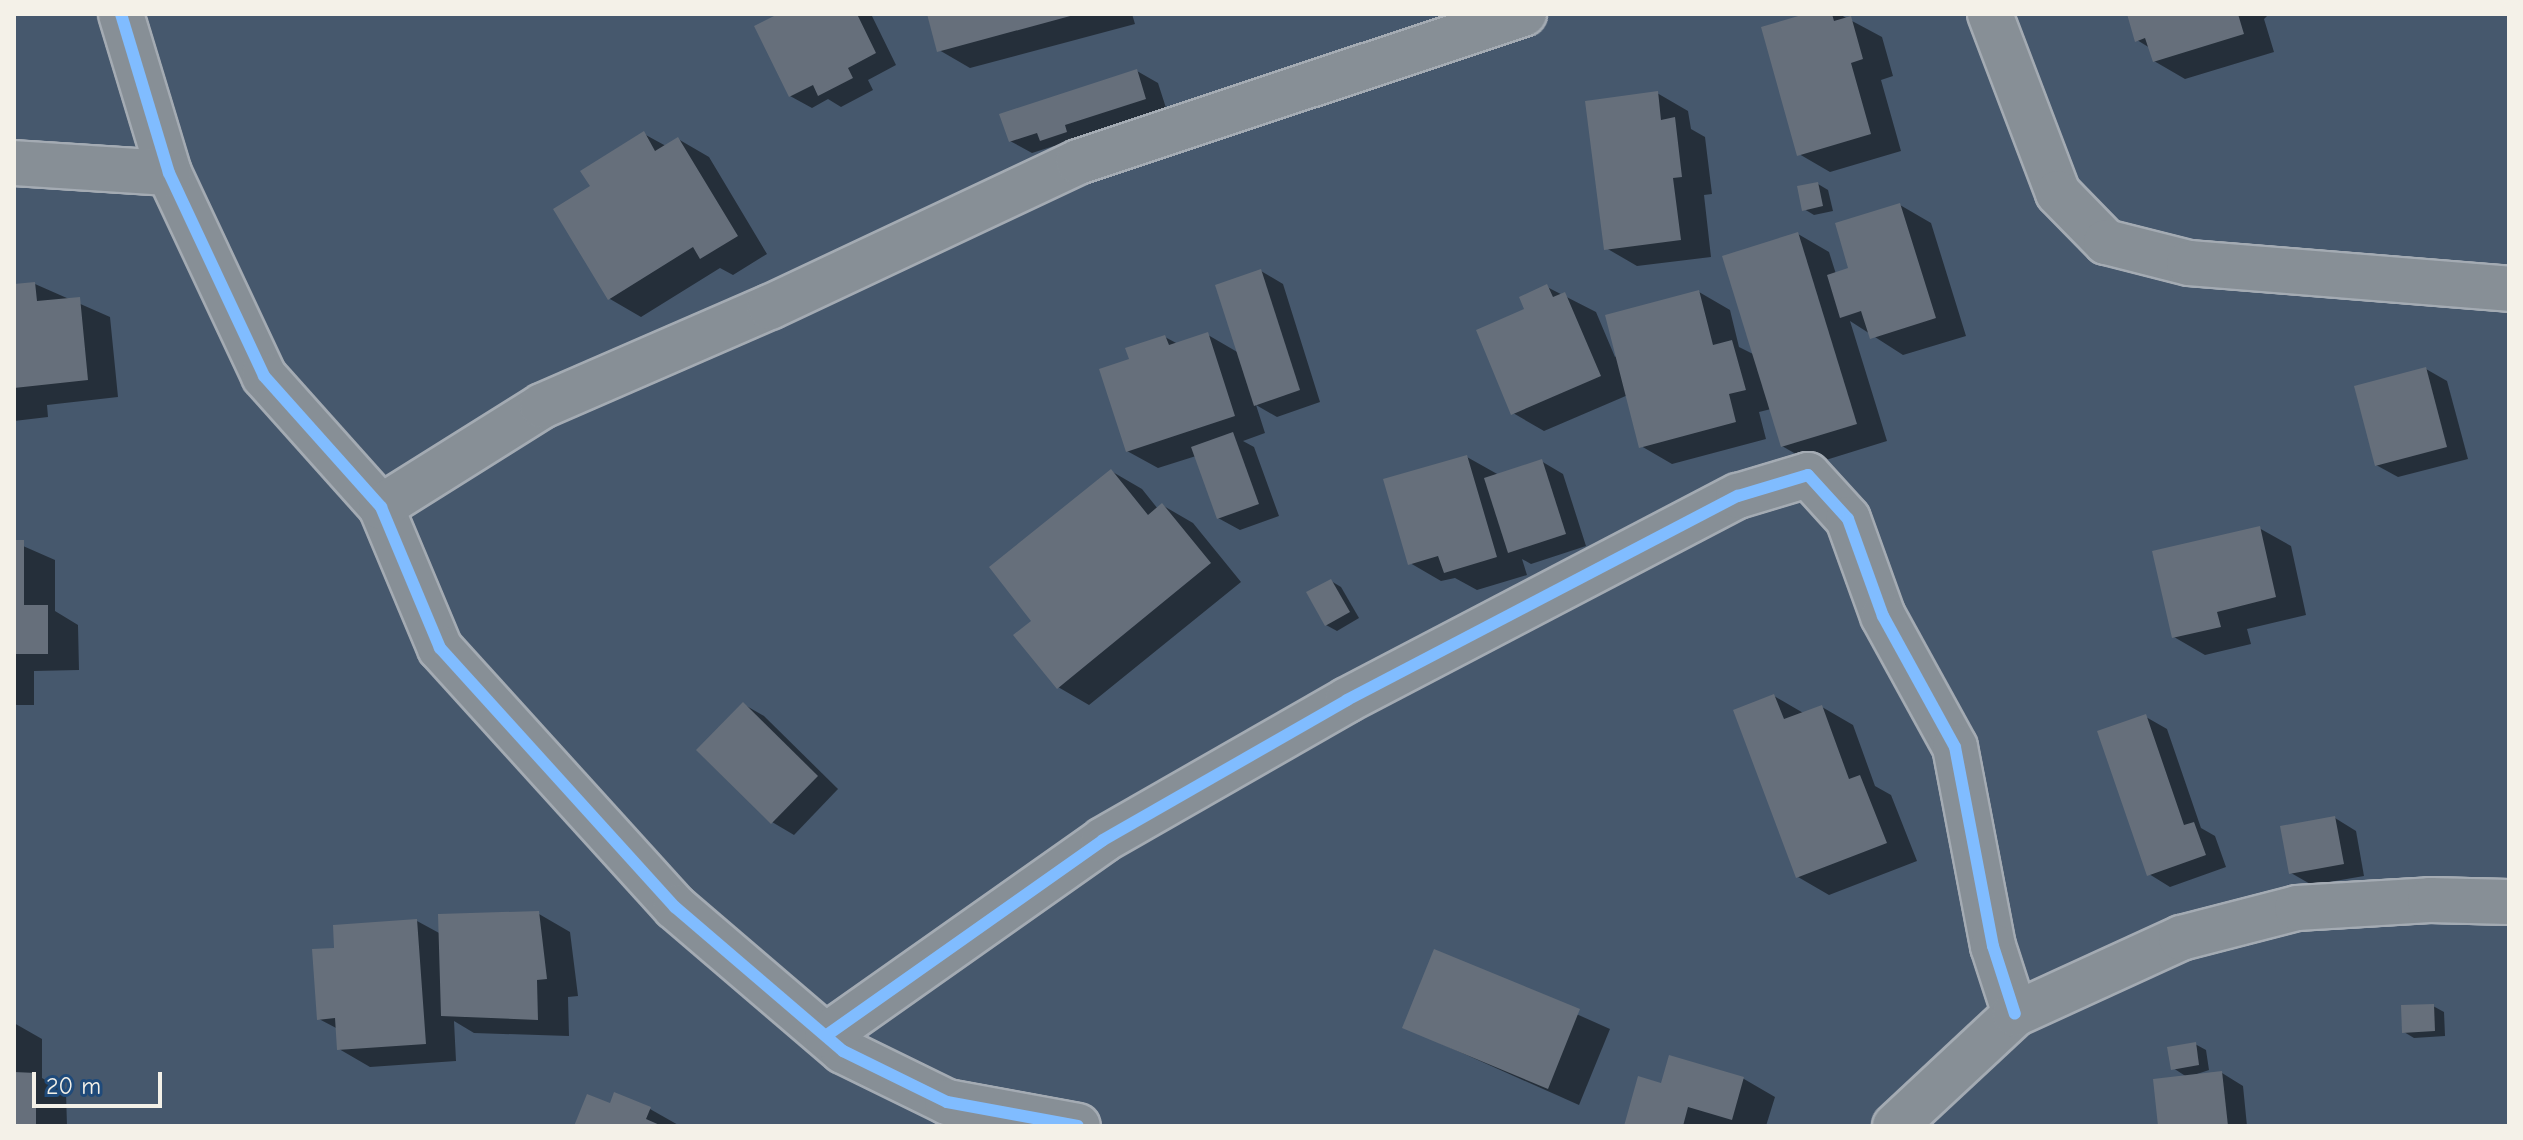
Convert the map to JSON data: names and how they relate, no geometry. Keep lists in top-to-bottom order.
{
  "scale_bar": "20 m"
}
